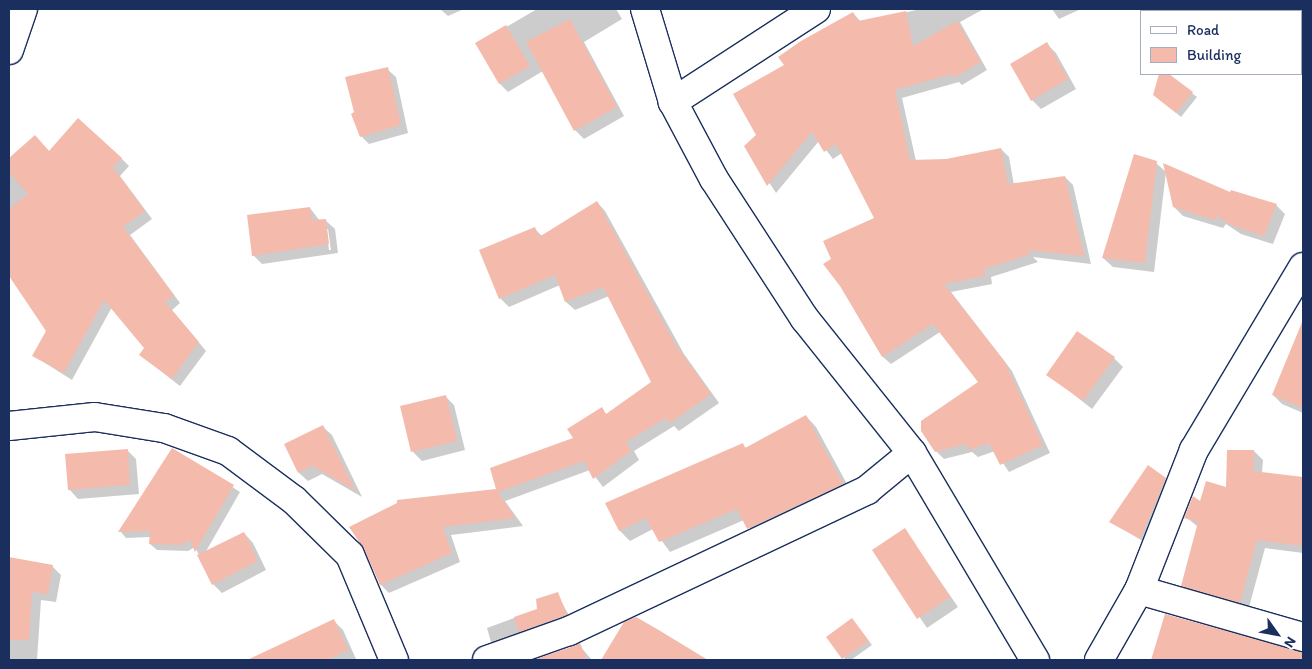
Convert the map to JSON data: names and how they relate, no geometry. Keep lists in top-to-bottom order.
{
  "legend": ["Road", "Building"],
  "north": "bottom right"
}
